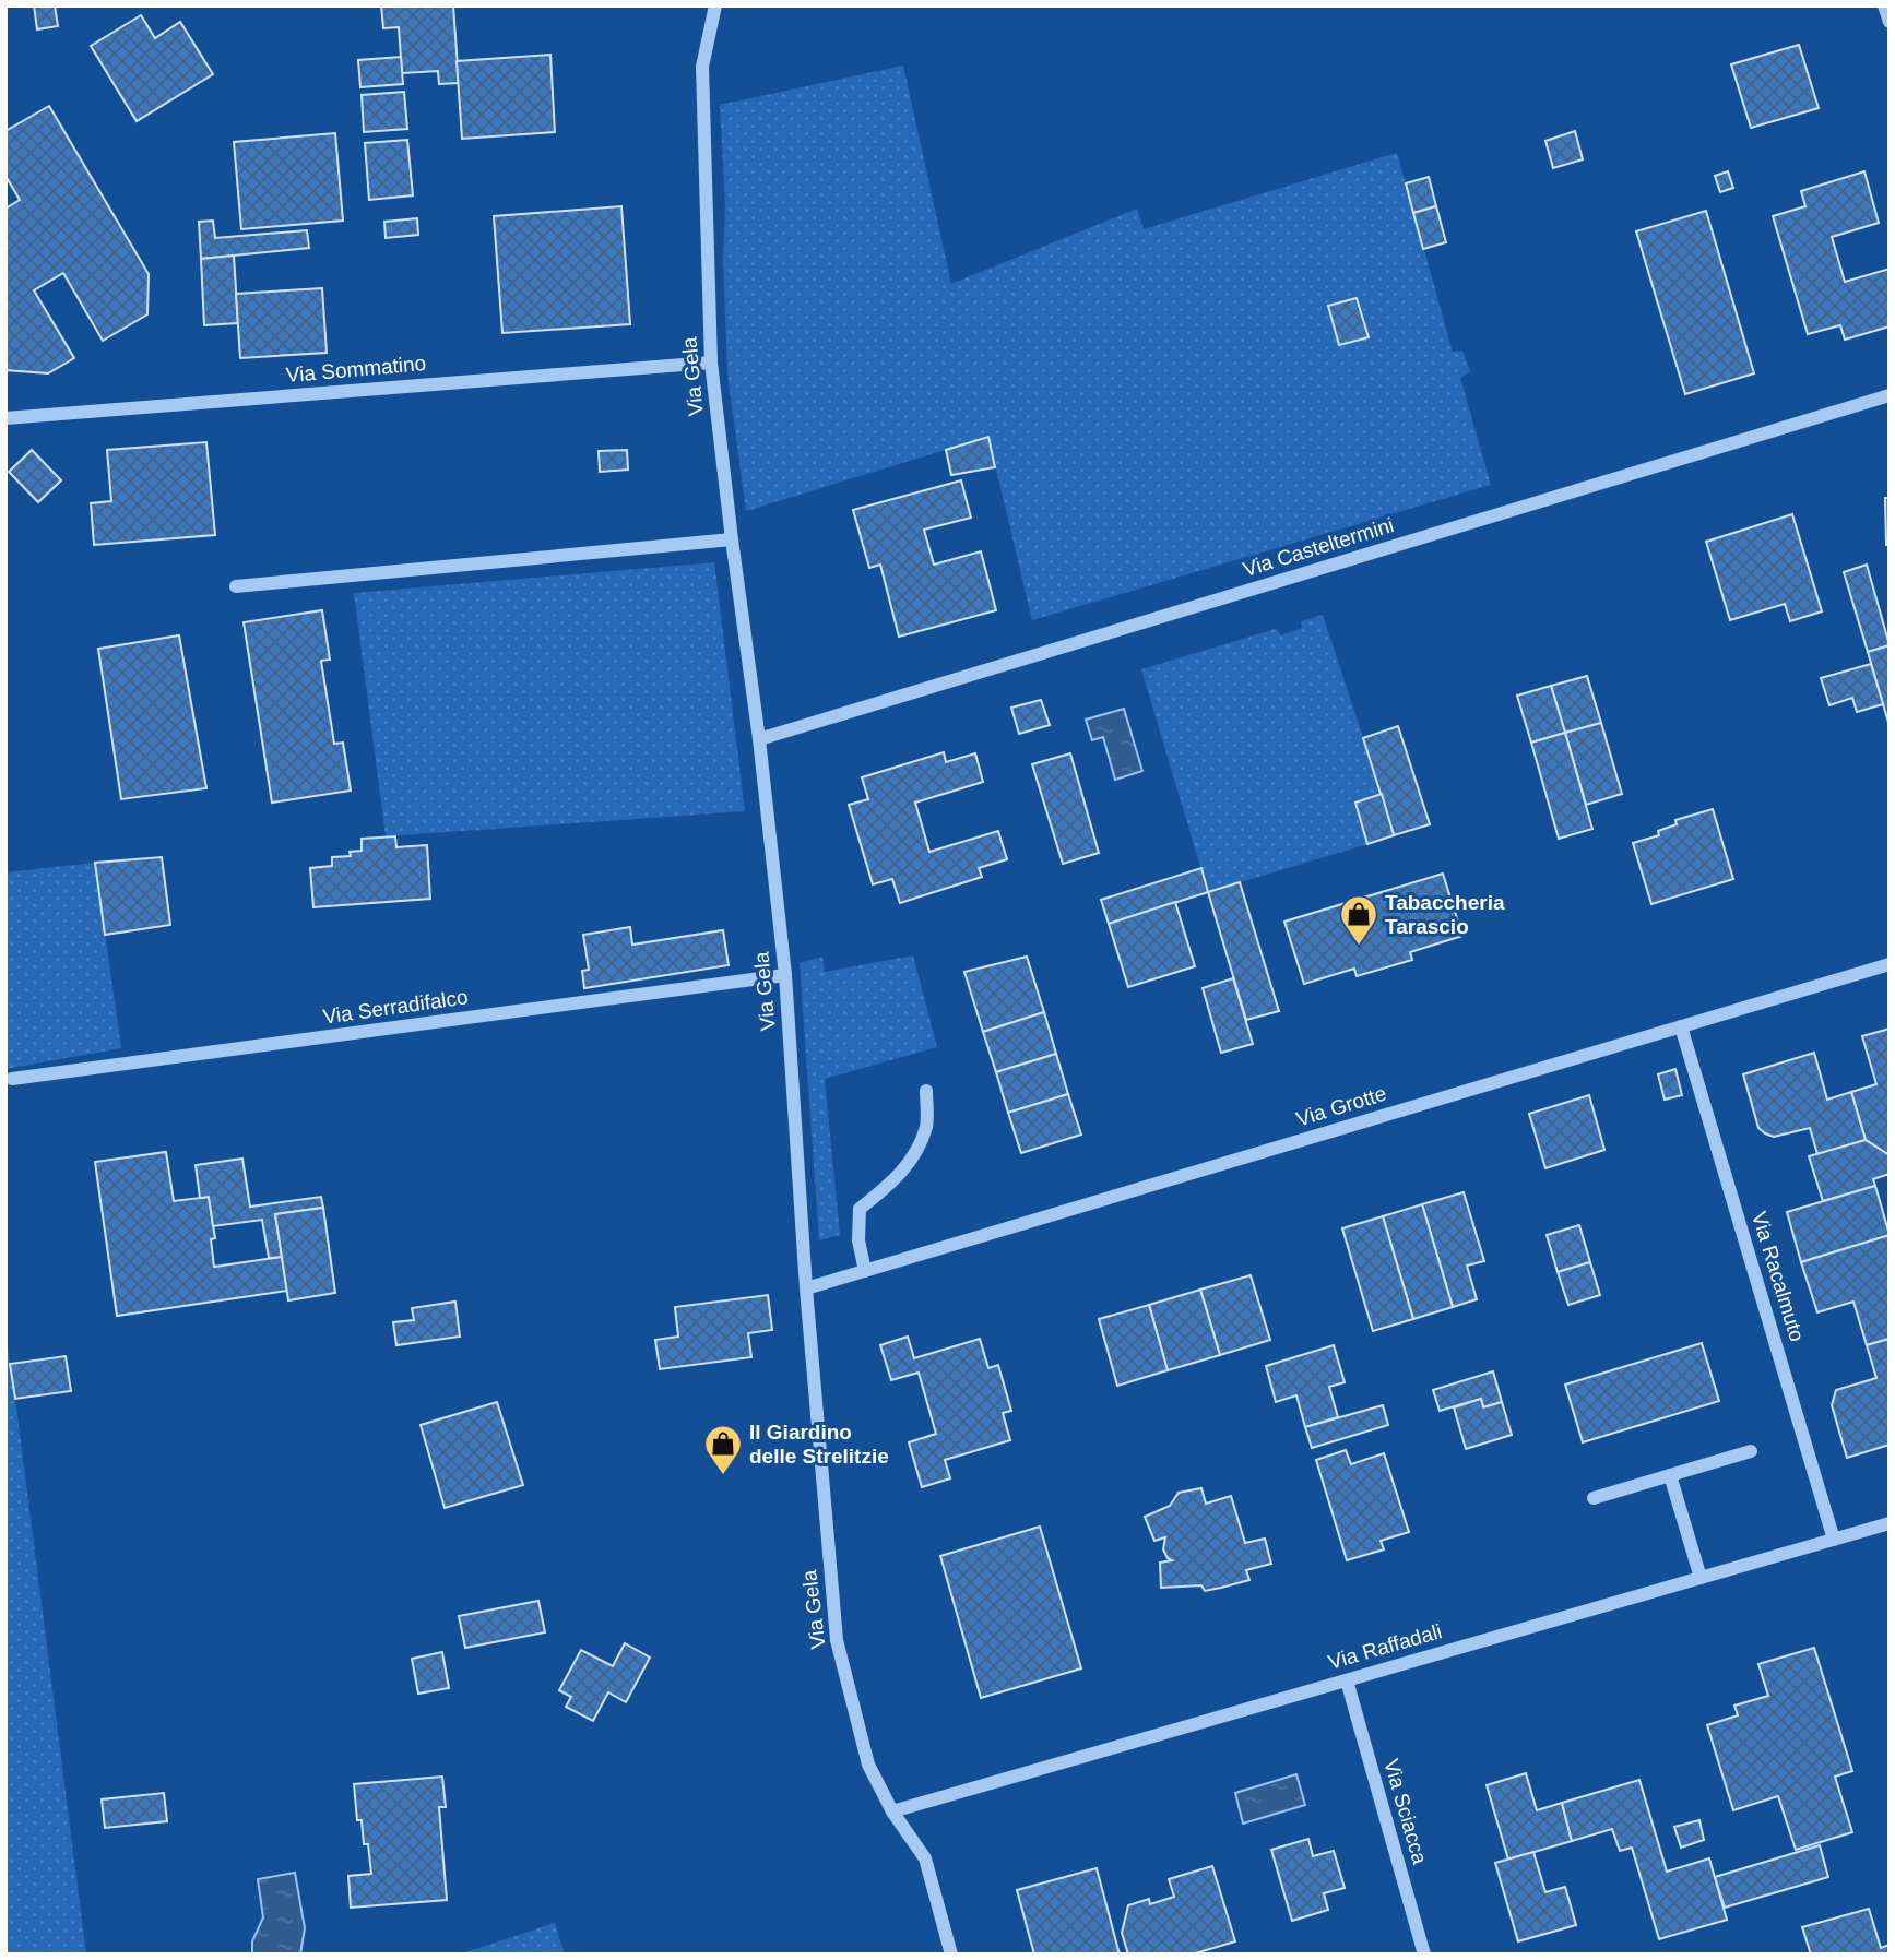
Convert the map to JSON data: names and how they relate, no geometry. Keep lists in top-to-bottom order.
{
  "streets": {
    "street": [
      "Via Sommatino",
      "Via Gela",
      "Via Casteltermini",
      "Via Serradifalco",
      "Via Grotte",
      "Via Racalmuto",
      "Via Raffadali",
      "Via Sciacca"
    ]
  },
  "crossings": [
    ["Via Sommatino", "Via Gela"],
    ["Via Gela", "Via Casteltermini"],
    ["Via Gela", "Via Serradifalco"],
    ["Via Gela", "Via Grotte"],
    ["Via Gela", "Via Raffadali"],
    ["Via Grotte", "Via Racalmuto"],
    ["Via Racalmuto", "Via Raffadali"],
    ["Via Raffadali", "Via Sciacca"]
  ],
  "places": {
    "shop": ["Tabaccheria Tarascio", "Il Giardino delle Strelitzie"]
  }
}
